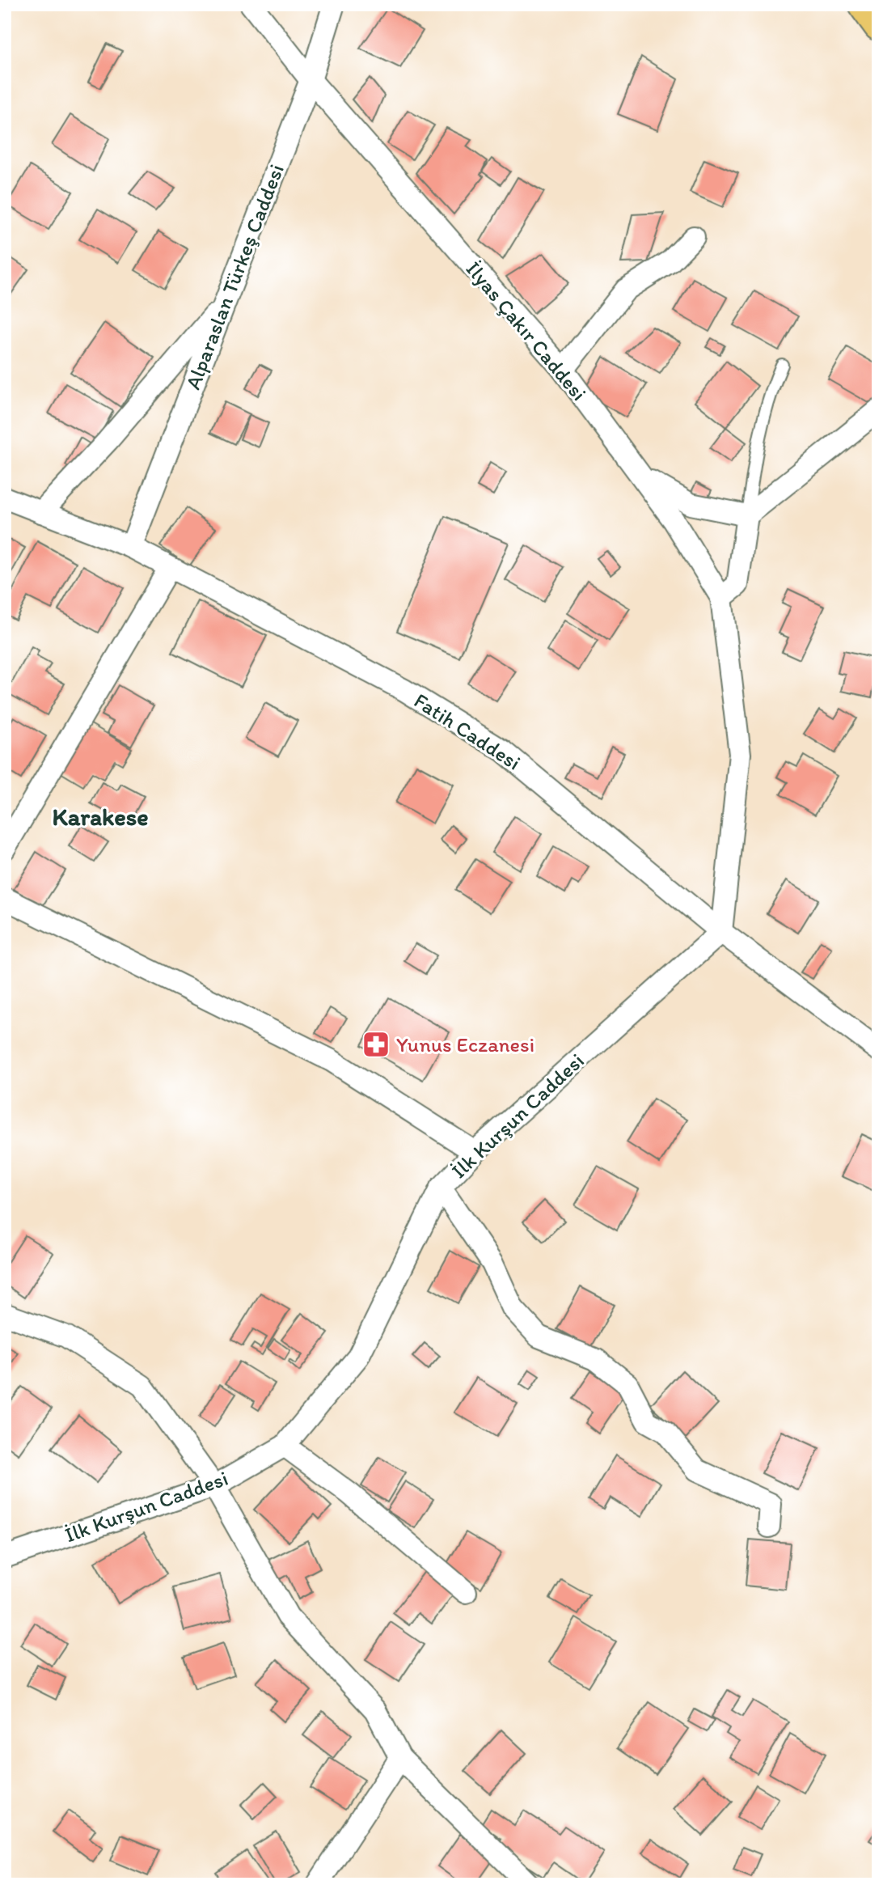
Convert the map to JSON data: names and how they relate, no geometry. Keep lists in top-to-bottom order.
{
  "streets": {
    "street": [
      "Alparaslan Türkeş Caddesi",
      "İlyas Çakır Caddesi",
      "Fatih Caddesi",
      "İlk Kurşun Caddesi"
    ]
  },
  "crossings": [
    ["Alparaslan Türkeş Caddesi", "İlyas Çakır Caddesi"],
    ["Alparaslan Türkeş Caddesi", "Fatih Caddesi"],
    ["Fatih Caddesi", "İlk Kurşun Caddesi"]
  ],
  "districts": ["Karakese"],
  "places": {
    "pharmacy": ["Yunus Eczanesi"]
  }
}
